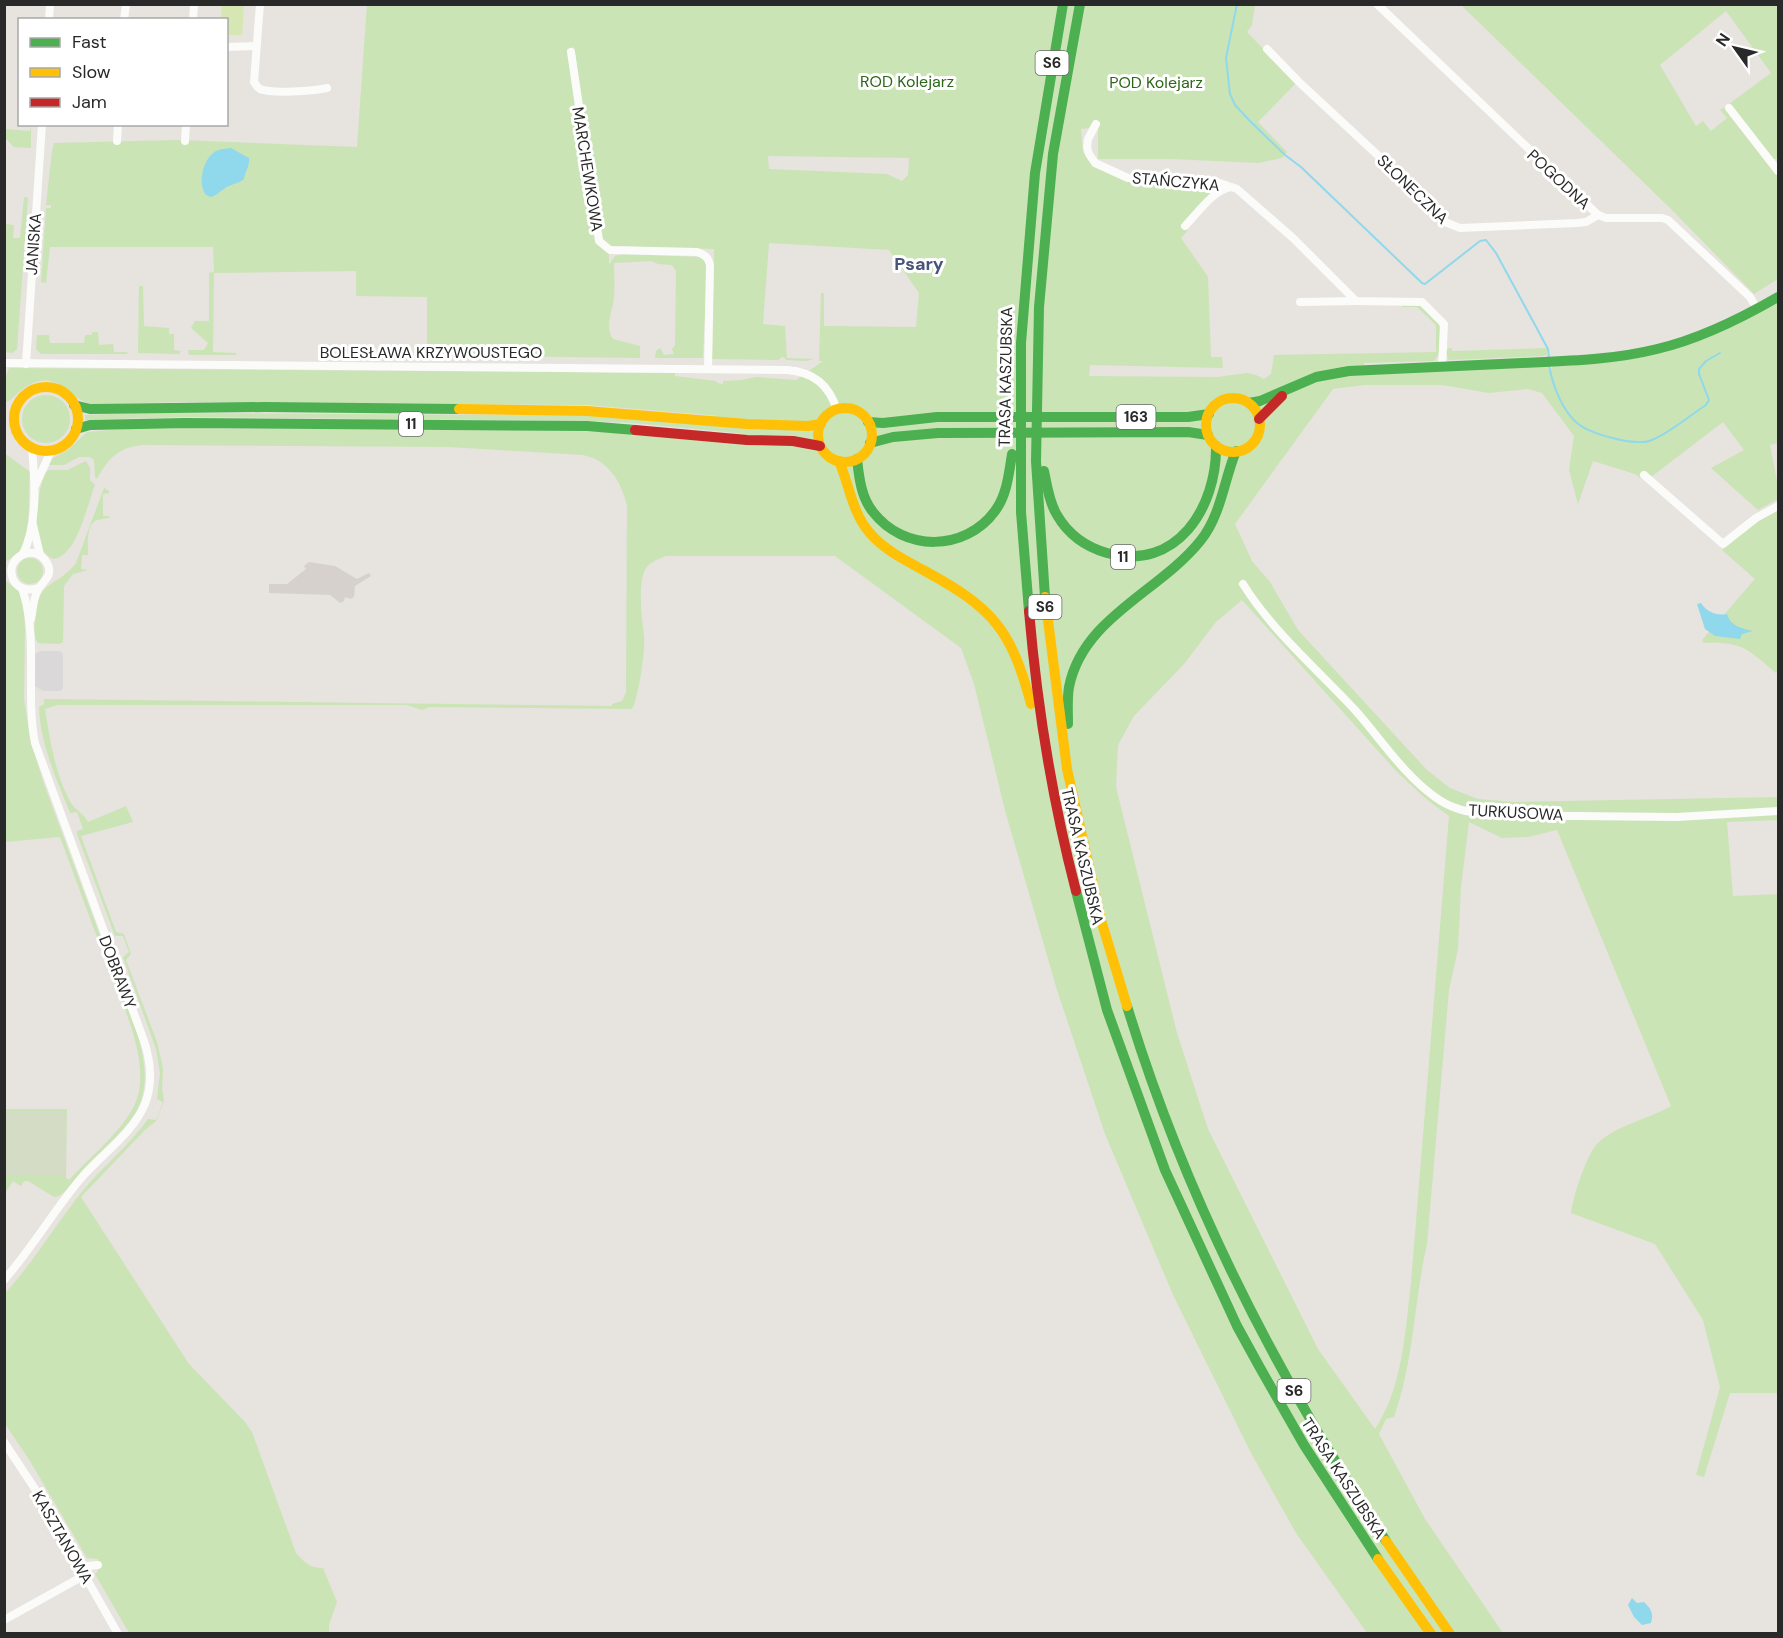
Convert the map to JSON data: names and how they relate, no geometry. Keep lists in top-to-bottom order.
{
  "streets": {
    "main road": [
      "S6",
      "TRASA KASZUBSKA",
      "163",
      "11"
    ],
    "street": [
      "MARCHEWKOWA",
      "POGODNA",
      "STAŃCZYKA",
      "SŁONECZNA",
      "JANISKA",
      "BOLESŁAWA KRZYWOUSTEGO",
      "TURKUSOWA",
      "DOBRAWY",
      "KASZTANOWA"
    ]
  },
  "crossings": [
    ["MARCHEWKOWA", "BOLESŁAWA KRZYWOUSTEGO"],
    ["POGODNA", "SŁONECZNA"],
    ["POGODNA", "163"],
    ["JANISKA", "BOLESŁAWA KRZYWOUSTEGO"],
    ["BOLESŁAWA KRZYWOUSTEGO", "163"],
    ["BOLESŁAWA KRZYWOUSTEGO", "11"],
    ["TRASA KASZUBSKA", "11"],
    ["163", "11"]
  ],
  "districts": ["Psary"],
  "parks": ["ROD Kolejarz", "POD Kolejarz"],
  "legend": ["Fast", "Slow", "Jam"],
  "north": "top left"
}
